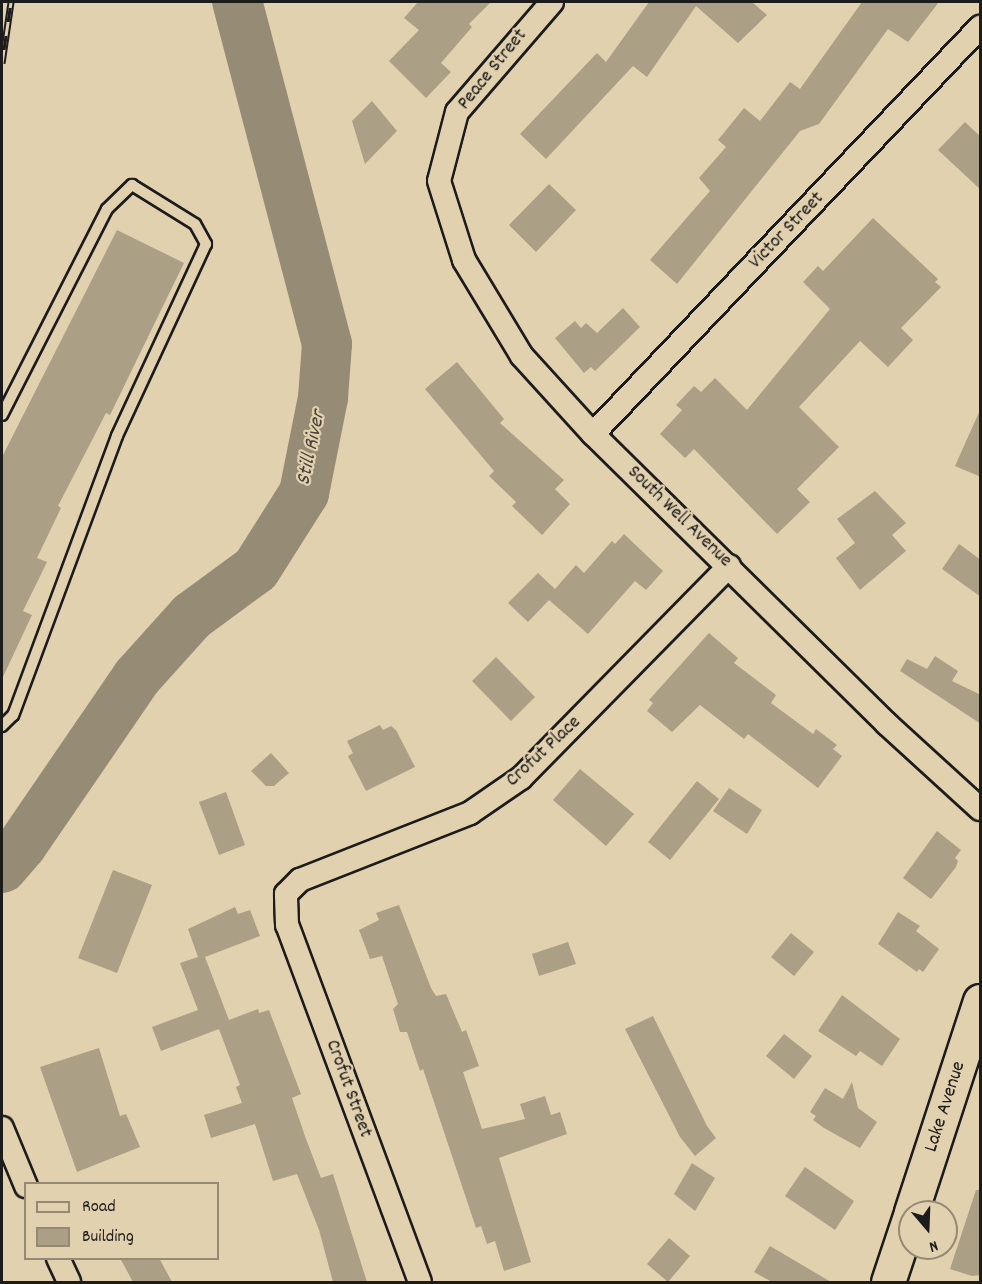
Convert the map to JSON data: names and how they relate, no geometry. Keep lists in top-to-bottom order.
{
  "streets": {
    "main road": ["Lake Avenue"],
    "street": [
      "Peace Street",
      "Victor Street",
      "South Well Avenue",
      "Crofut Place",
      "Crofut Street"
    ]
  },
  "crossings": [
    ["Peace Street", "South Well Avenue"],
    ["Victor Street", "South Well Avenue"],
    ["South Well Avenue", "Crofut Place"],
    ["Crofut Place", "Crofut Street"]
  ],
  "water": ["Still River"],
  "legend": ["Road", "Building"],
  "north": "bottom"
}
